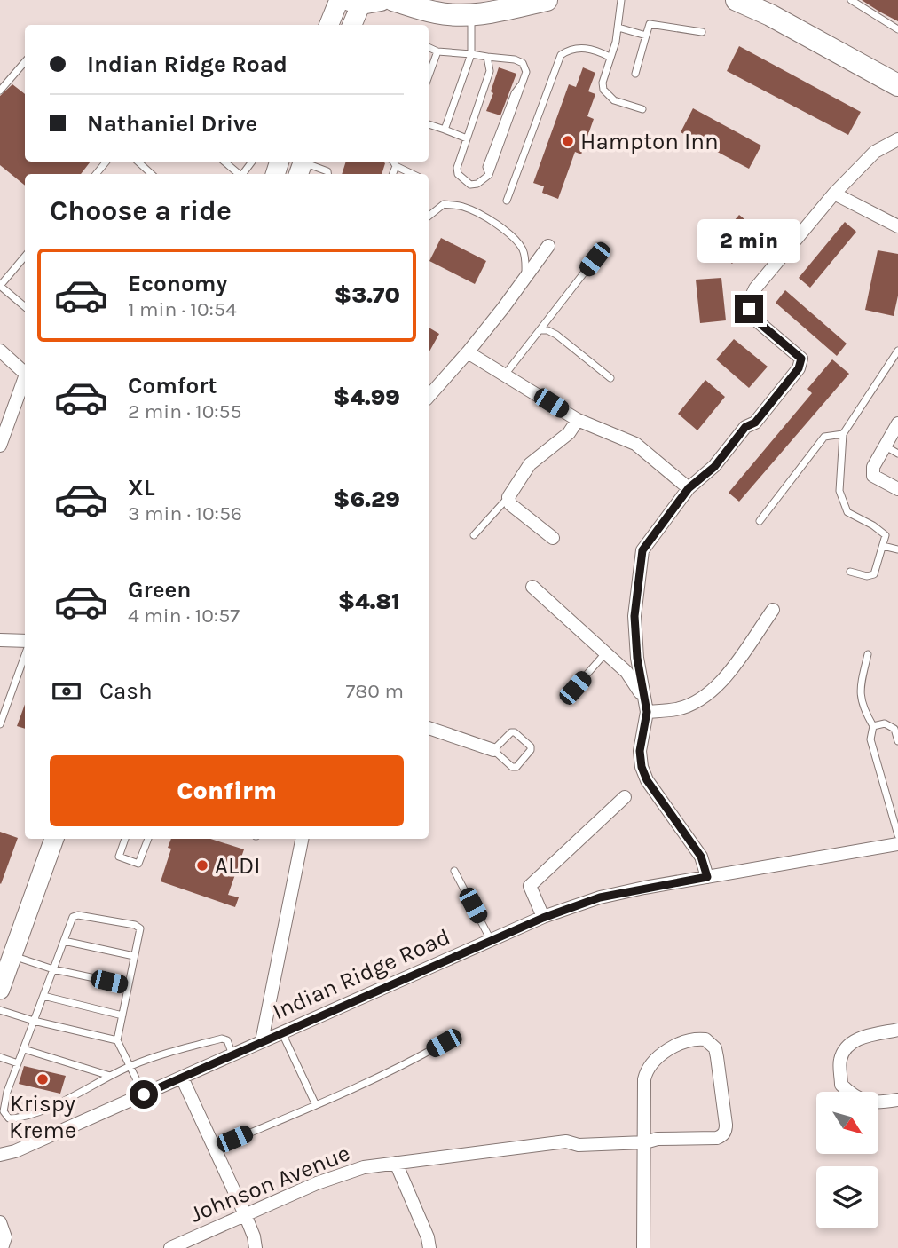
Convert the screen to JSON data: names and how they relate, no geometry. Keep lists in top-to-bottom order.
{
  "streets": {
    "street": ["Indian Ridge Road", "Johnson Avenue"]
  },
  "places": ["Hampton Inn", "ALDI", "Krispy Kreme"],
  "north": "bottom right",
  "page": {
    "banner": ["Indian Ridge Road", "Nathaniel Drive"],
    "heading": "Choose a ride",
    "bubble": "2 min",
    "list": [
      {
        "name": "Economy",
        "note": "1 min · 10:54",
        "value": "$3.70"
      },
      {
        "name": "Comfort",
        "note": "2 min · 10:55",
        "value": "$4.99"
      },
      {
        "name": "XL",
        "note": "3 min · 10:56",
        "value": "$6.29"
      },
      {
        "name": "Green",
        "note": "4 min · 10:57",
        "value": "$4.81"
      }
    ],
    "pay": ["Cash", "780 m"],
    "buttons": "Confirm"
  }
}
